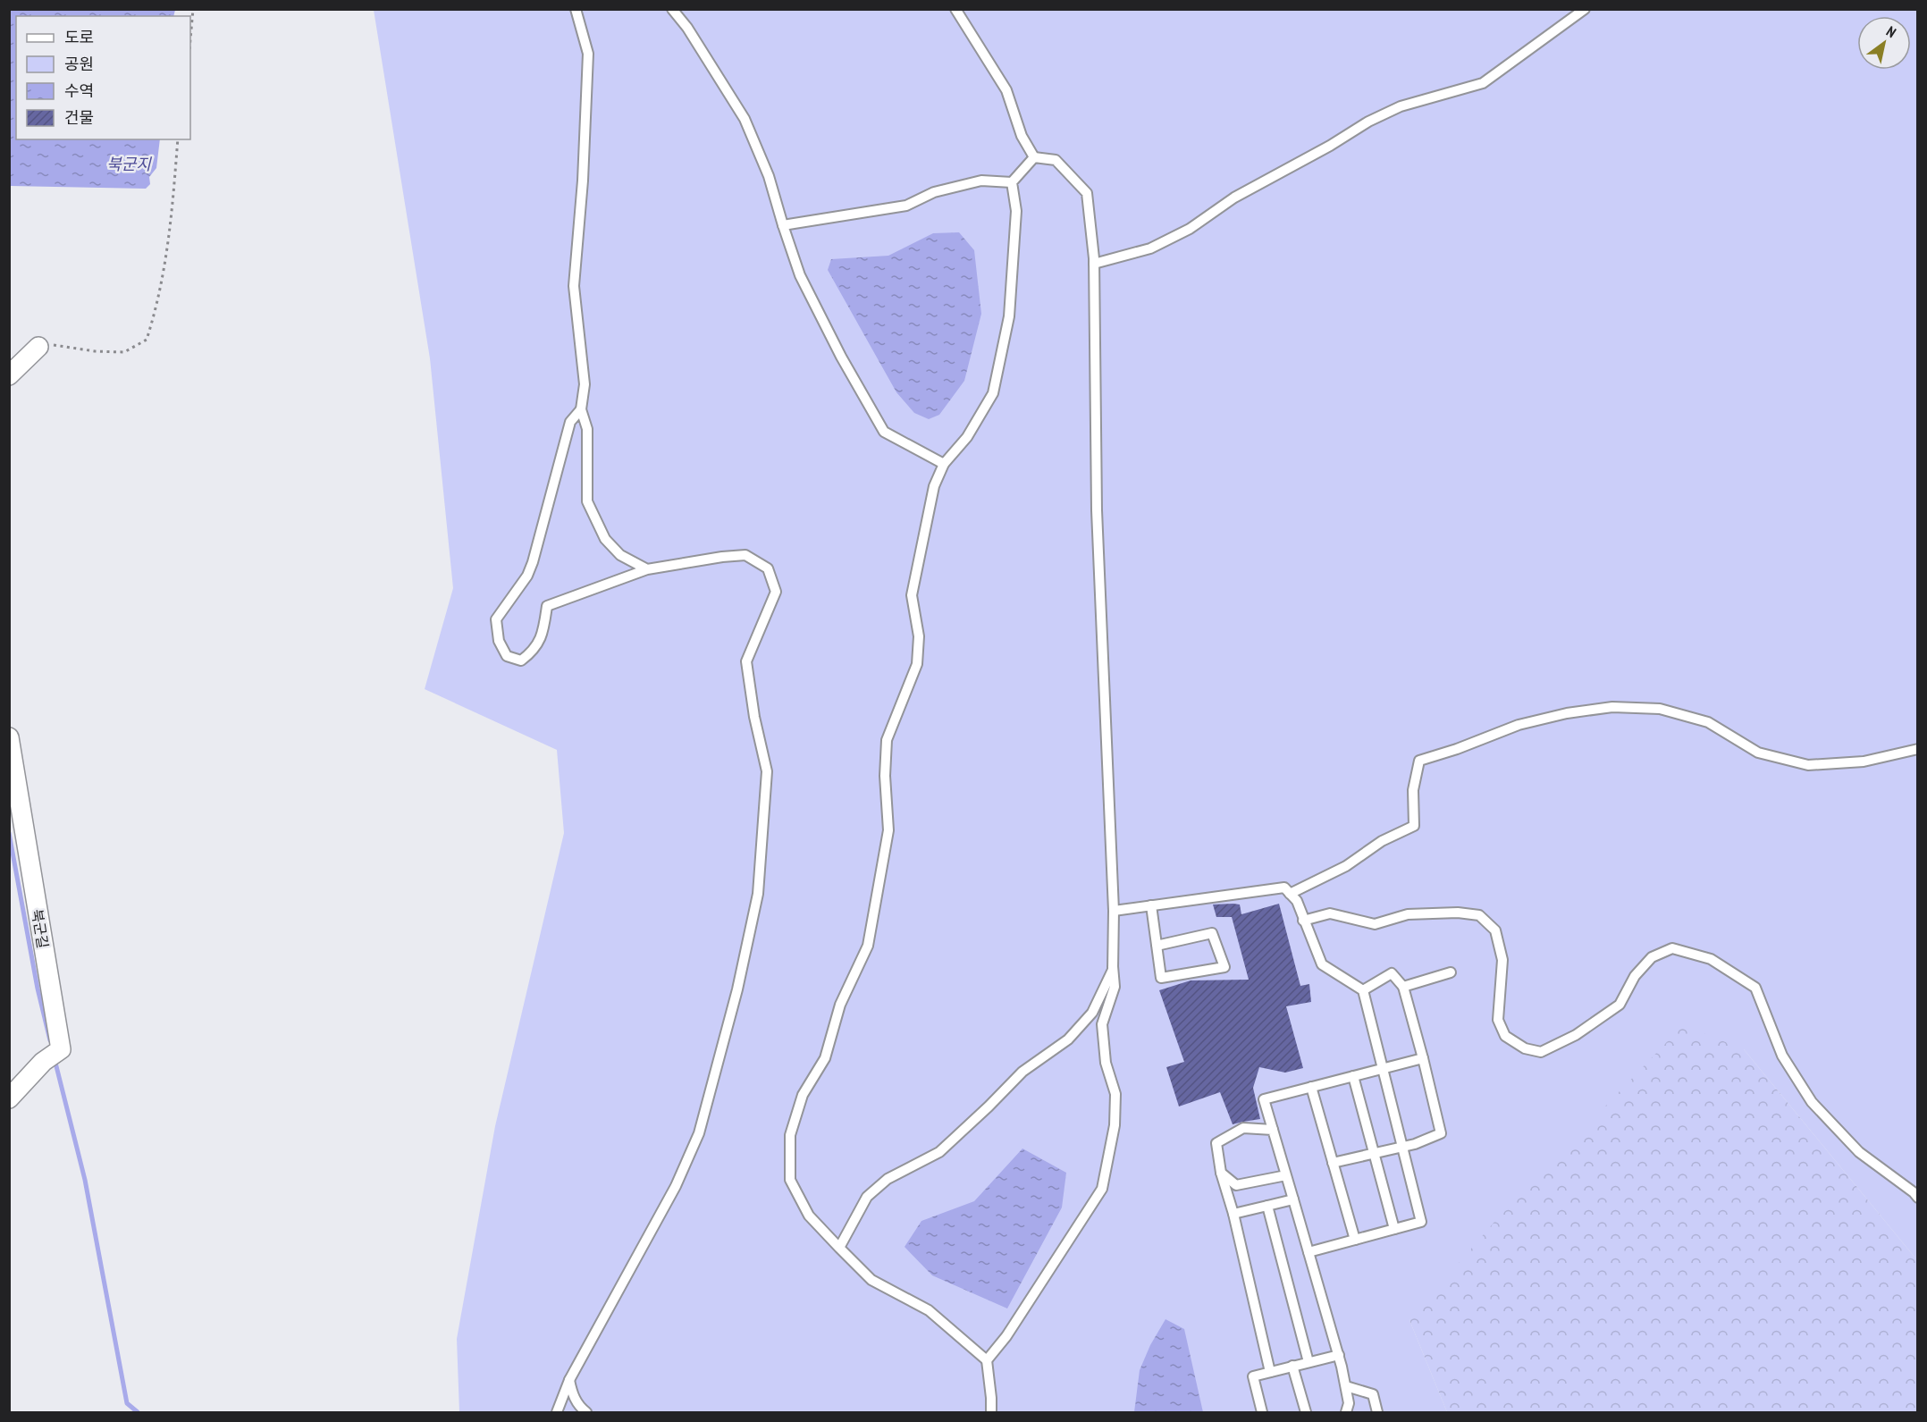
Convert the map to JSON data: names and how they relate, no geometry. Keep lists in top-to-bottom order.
{
  "streets": {
    "street": ["북군길"]
  },
  "water": ["북군지"],
  "legend": [
    "도로",
    "공원",
    "수역",
    "건물"
  ],
  "north": "top right"
}
